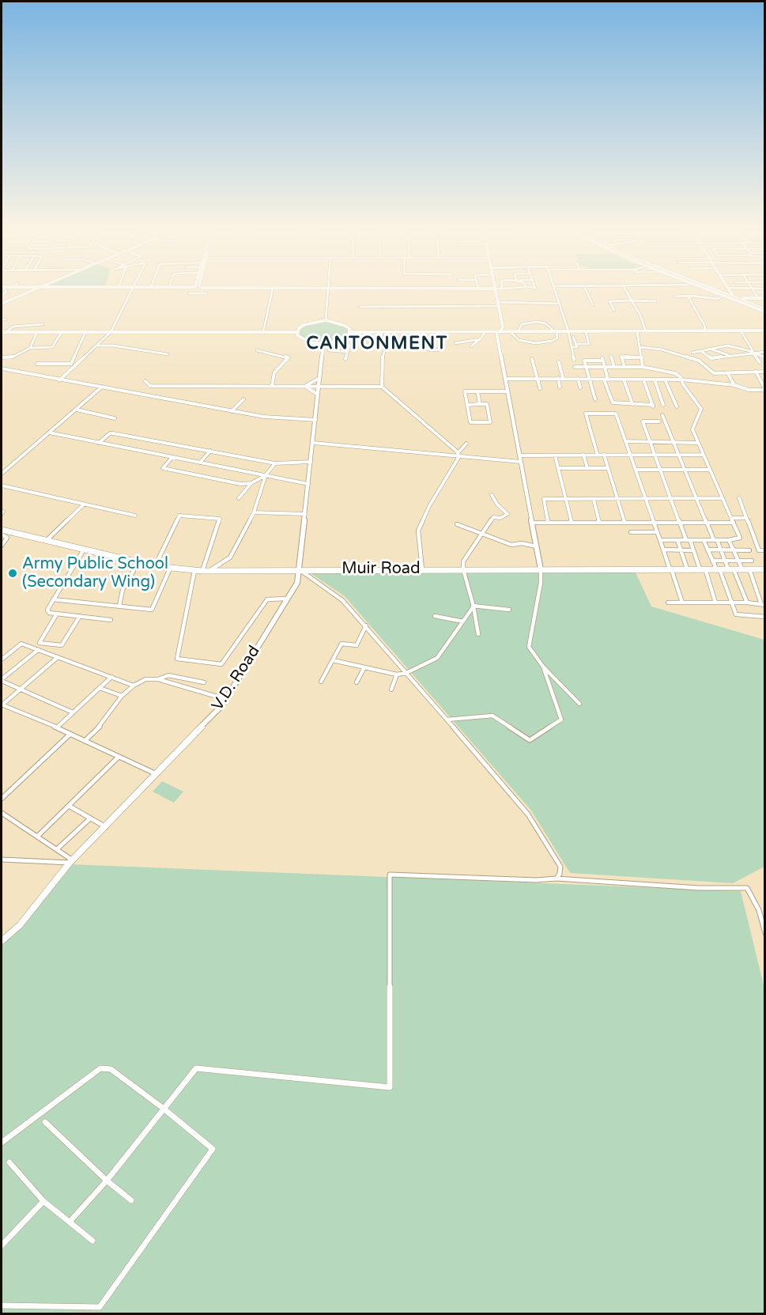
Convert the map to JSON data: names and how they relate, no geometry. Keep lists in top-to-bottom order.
{
  "streets": {
    "main road": ["Muir Road"],
    "street": ["V.D. Road"]
  },
  "crossings": [
    ["Muir Road", "V.D. Road"]
  ],
  "districts": ["CANTONMENT"],
  "places": ["Army Public School (Secondary Wing)"]
}
